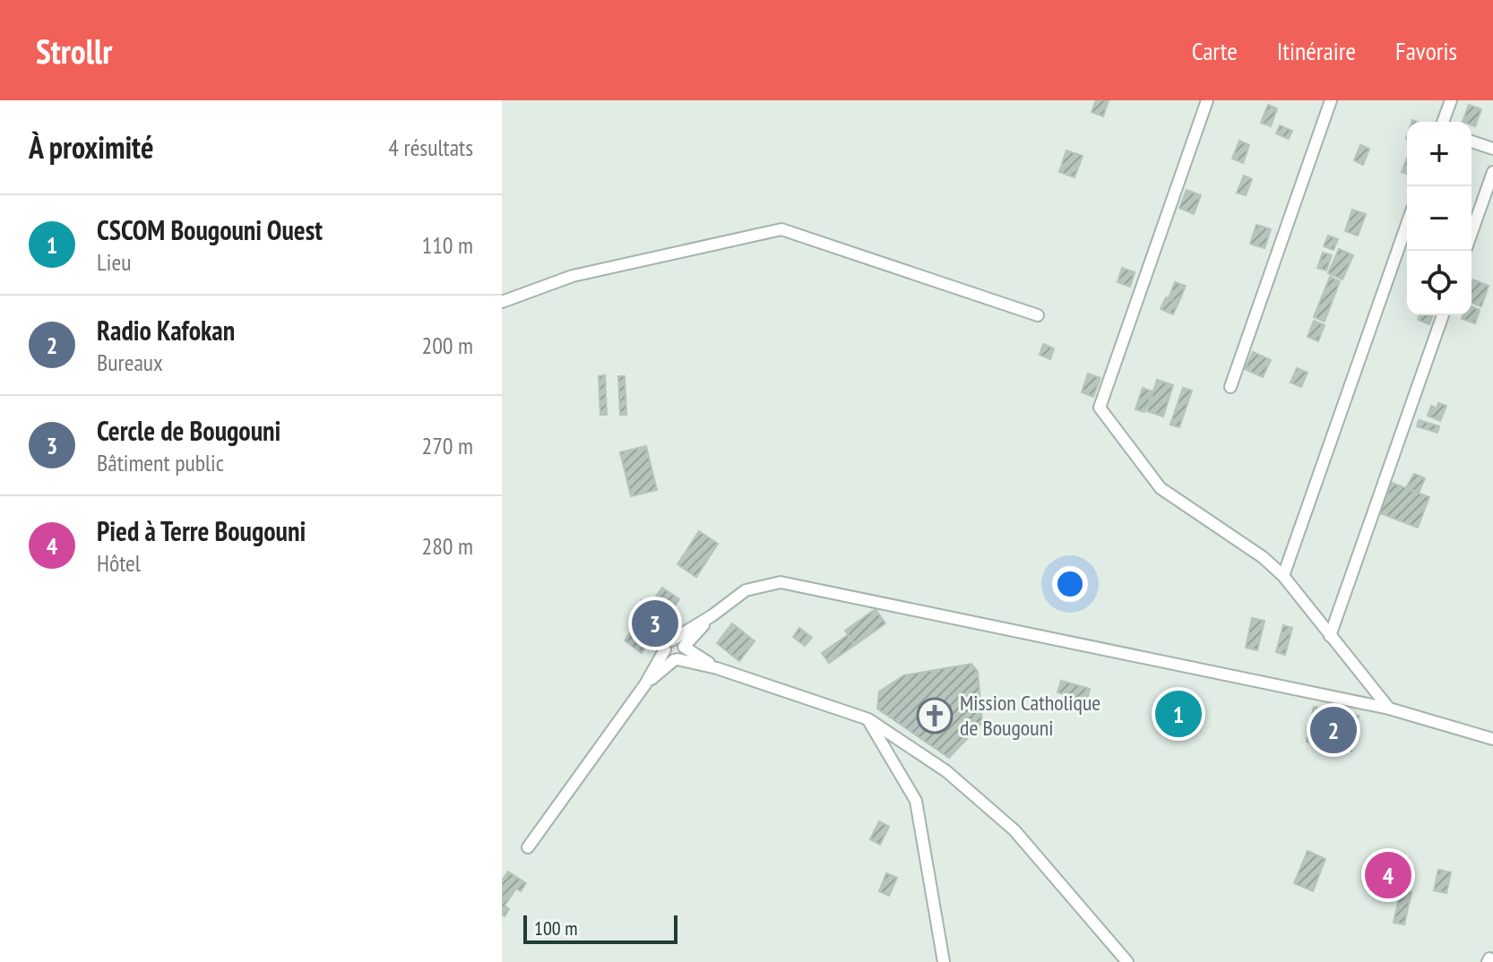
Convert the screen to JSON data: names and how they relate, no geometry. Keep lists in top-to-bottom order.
{
  "places": {
    "church": ["Mission Catholique de Bougouni"]
  },
  "scale_bar": "100 m",
  "page": {
    "header": "Strollr",
    "nav": ["Carte", "Itinéraire", "Favoris"],
    "heading": ["À proximité", "4 résultats"],
    "map_buttons": ["+", "−"],
    "list": [
      {
        "mark": "1",
        "name": "CSCOM Bougouni Ouest",
        "note": "Lieu",
        "value": "110 m"
      },
      {
        "mark": "2",
        "name": "Radio Kafokan",
        "note": "Bureaux",
        "value": "200 m"
      },
      {
        "mark": "3",
        "name": "Cercle de Bougouni",
        "note": "Bâtiment public",
        "value": "270 m"
      },
      {
        "mark": "4",
        "name": "Pied à Terre Bougouni",
        "note": "Hôtel",
        "value": "280 m"
      }
    ],
    "pins": [
      "3",
      "1",
      "2",
      "4"
    ],
    "scale": "100 m"
  }
}
